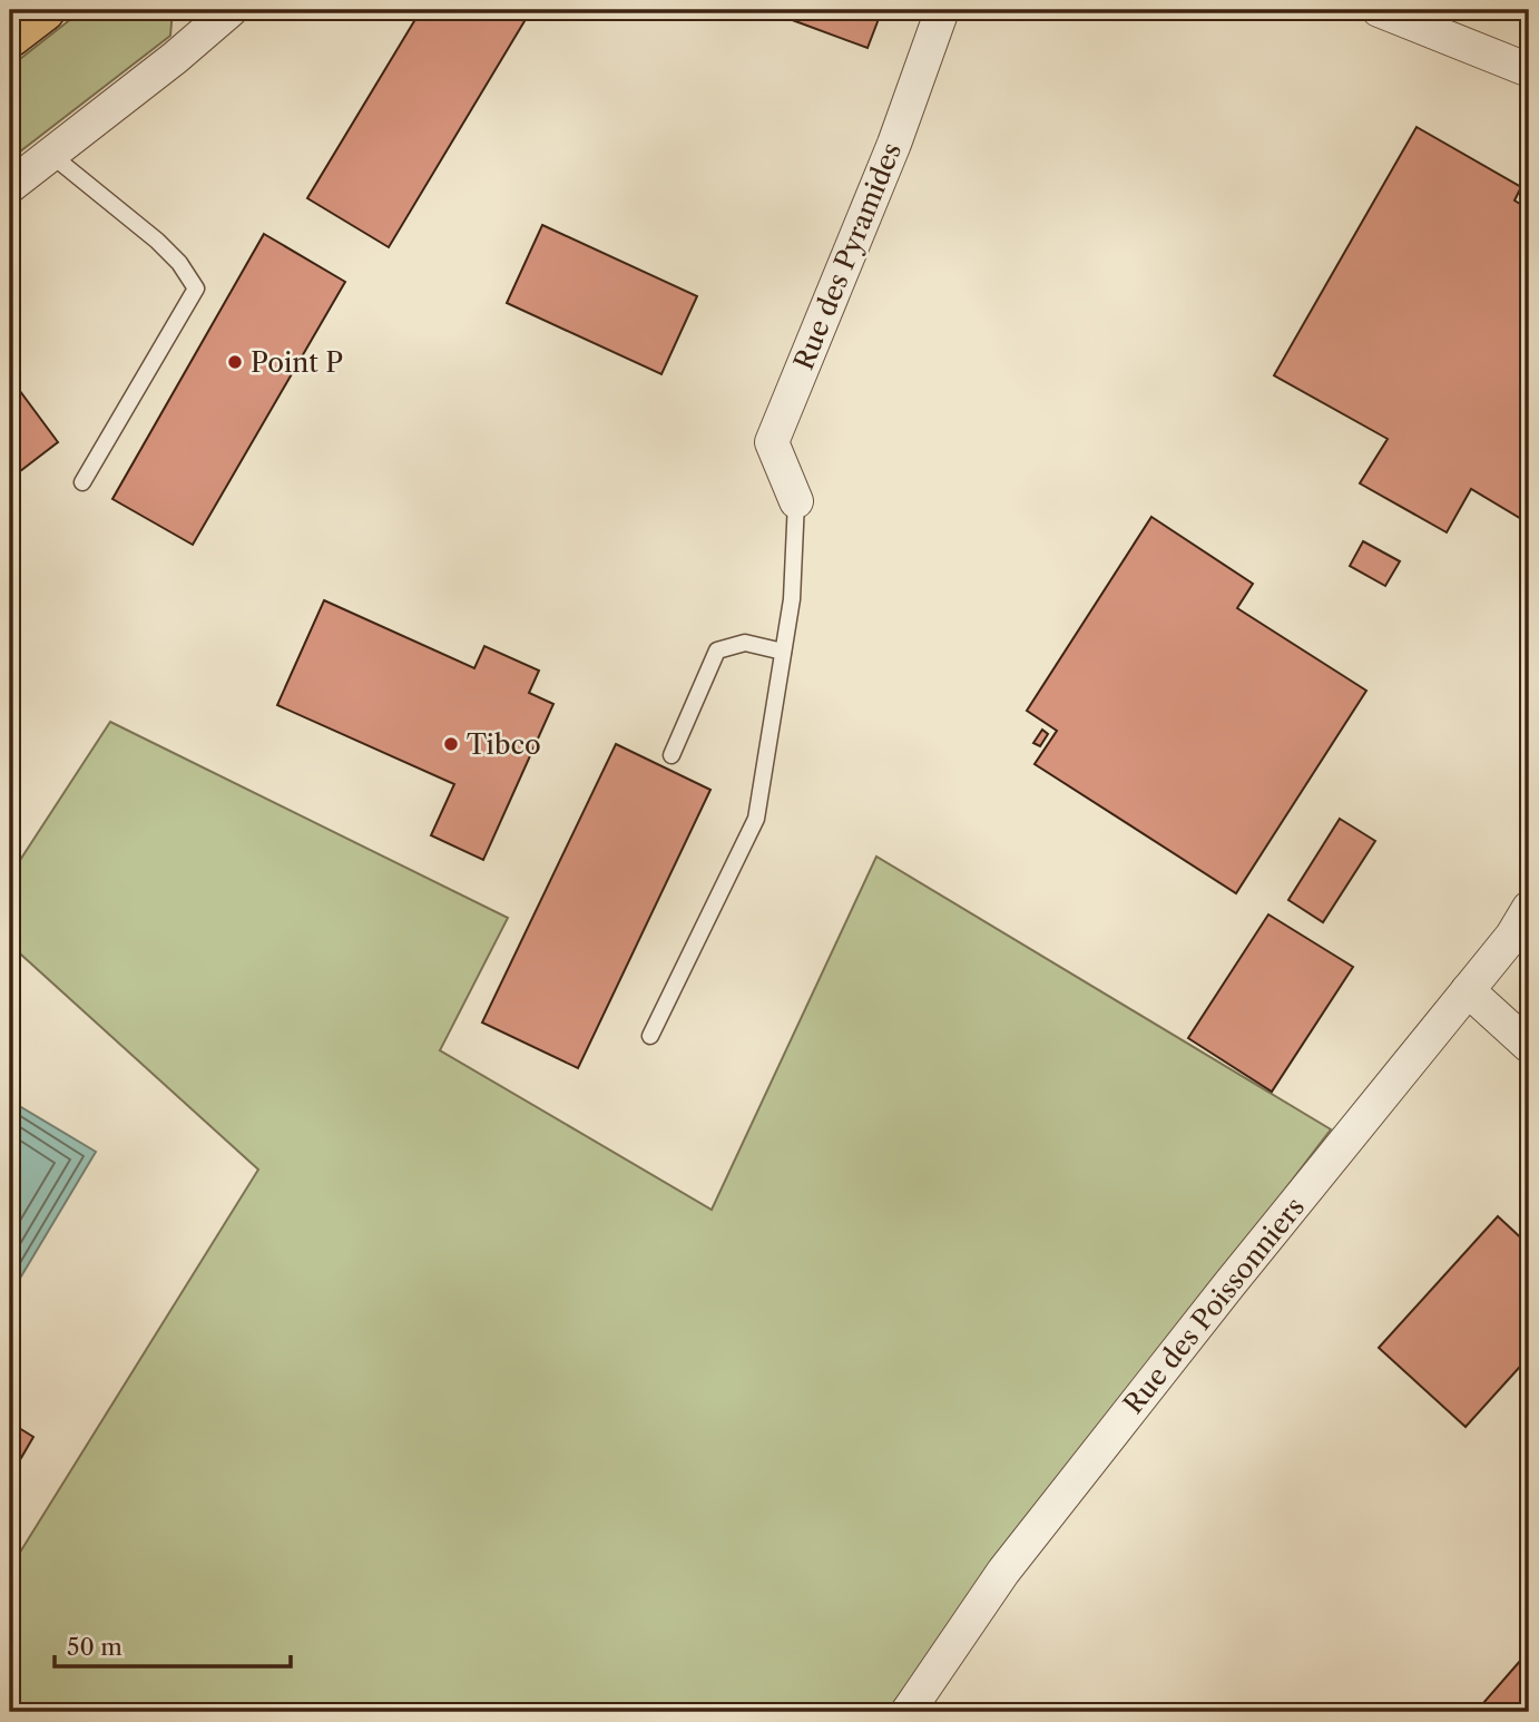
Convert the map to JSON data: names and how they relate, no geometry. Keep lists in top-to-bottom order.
{
  "streets": {
    "street": ["Rue des Pyramides", "Rue des Poissonniers"]
  },
  "places": ["Point P", "Tibco"],
  "scale_bar": "50 m"
}
